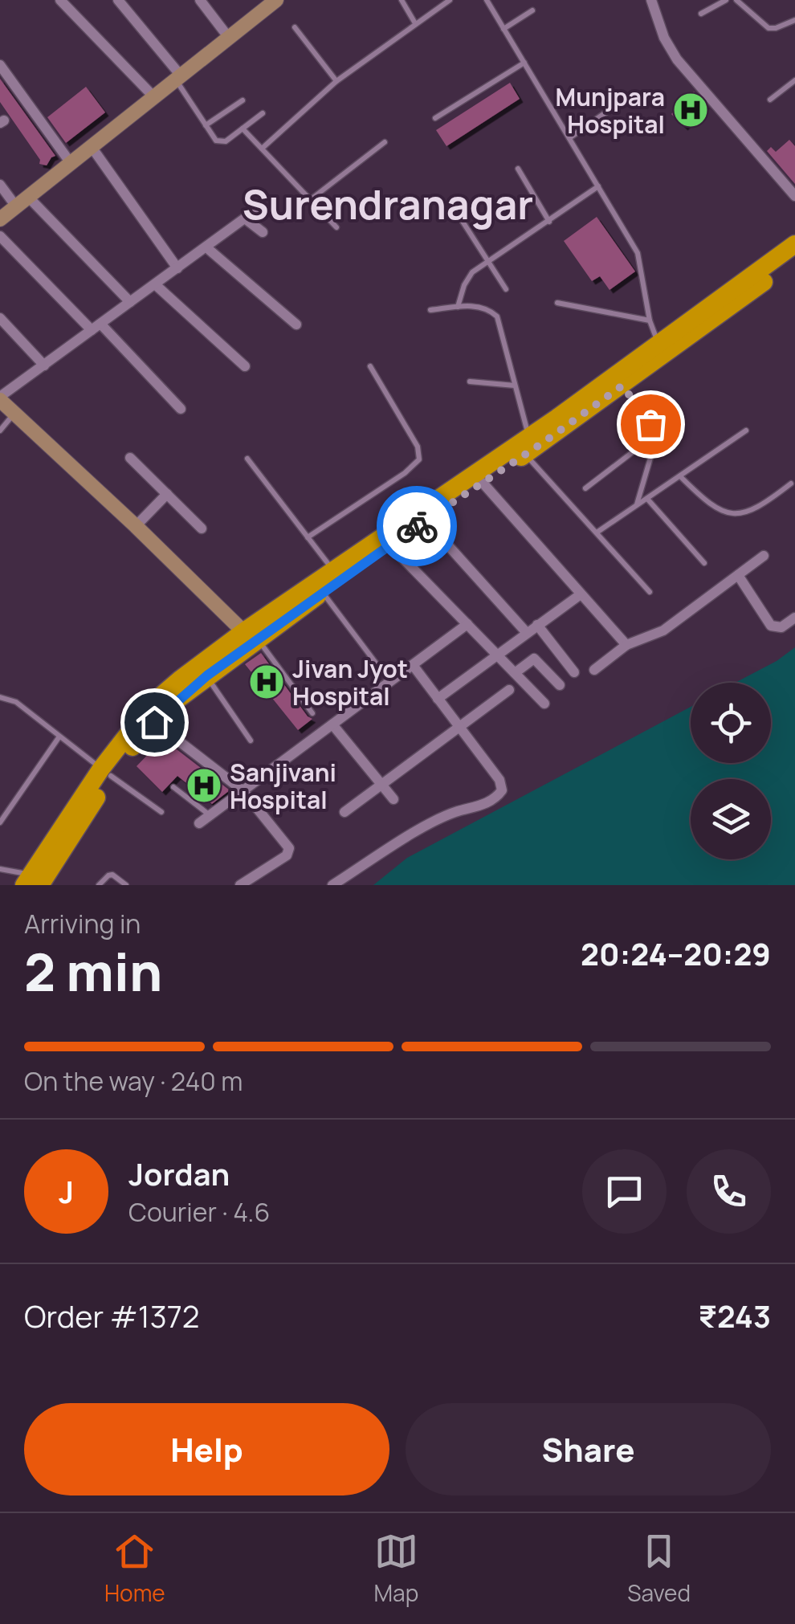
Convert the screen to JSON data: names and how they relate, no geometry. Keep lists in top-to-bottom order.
{
  "districts": ["Surendranagar"],
  "places": {
    "hospital": ["Munjpara Hospital", "Jivan Jyot Hospital", "Sanjivani Hospital"]
  },
  "page": {
    "heading": ["2 min", "Arriving in", "20:24–20:29"],
    "panel": [
      "Jordan",
      "Courier · 4.6",
      "Order #1372",
      "₹243"
    ],
    "bar": "On the way · 240 m",
    "round": "J",
    "buttons": ["Help", "Share"],
    "tabs": ["Home", "Map", "Saved"]
  }
}
